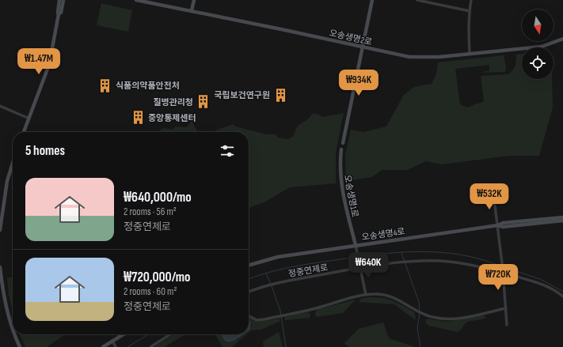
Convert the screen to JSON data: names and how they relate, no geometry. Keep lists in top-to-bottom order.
{
  "streets": {
    "street": [
      "오송생명2로",
      "오송생명1로",
      "오송생명4로",
      "정중연제로"
    ]
  },
  "crossings": [
    ["오송생명1로", "오송생명4로"]
  ],
  "places": {
    "building": [
      "식품의약품안전처",
      "국립보건연구원",
      "질병관리청",
      "중앙통제센터"
    ]
  },
  "north": "bottom",
  "page": {
    "price": [
      "₩1.47M",
      "₩934K",
      "₩532K",
      "₩640K",
      "₩720K"
    ],
    "heading": "5 homes",
    "list": [
      {
        "name": "₩640,000/mo",
        "note": "2 rooms · 56 m² · 정중연제로"
      },
      {
        "name": "₩720,000/mo",
        "note": "2 rooms · 60 m² · 정중연제로"
      }
    ]
  }
}
